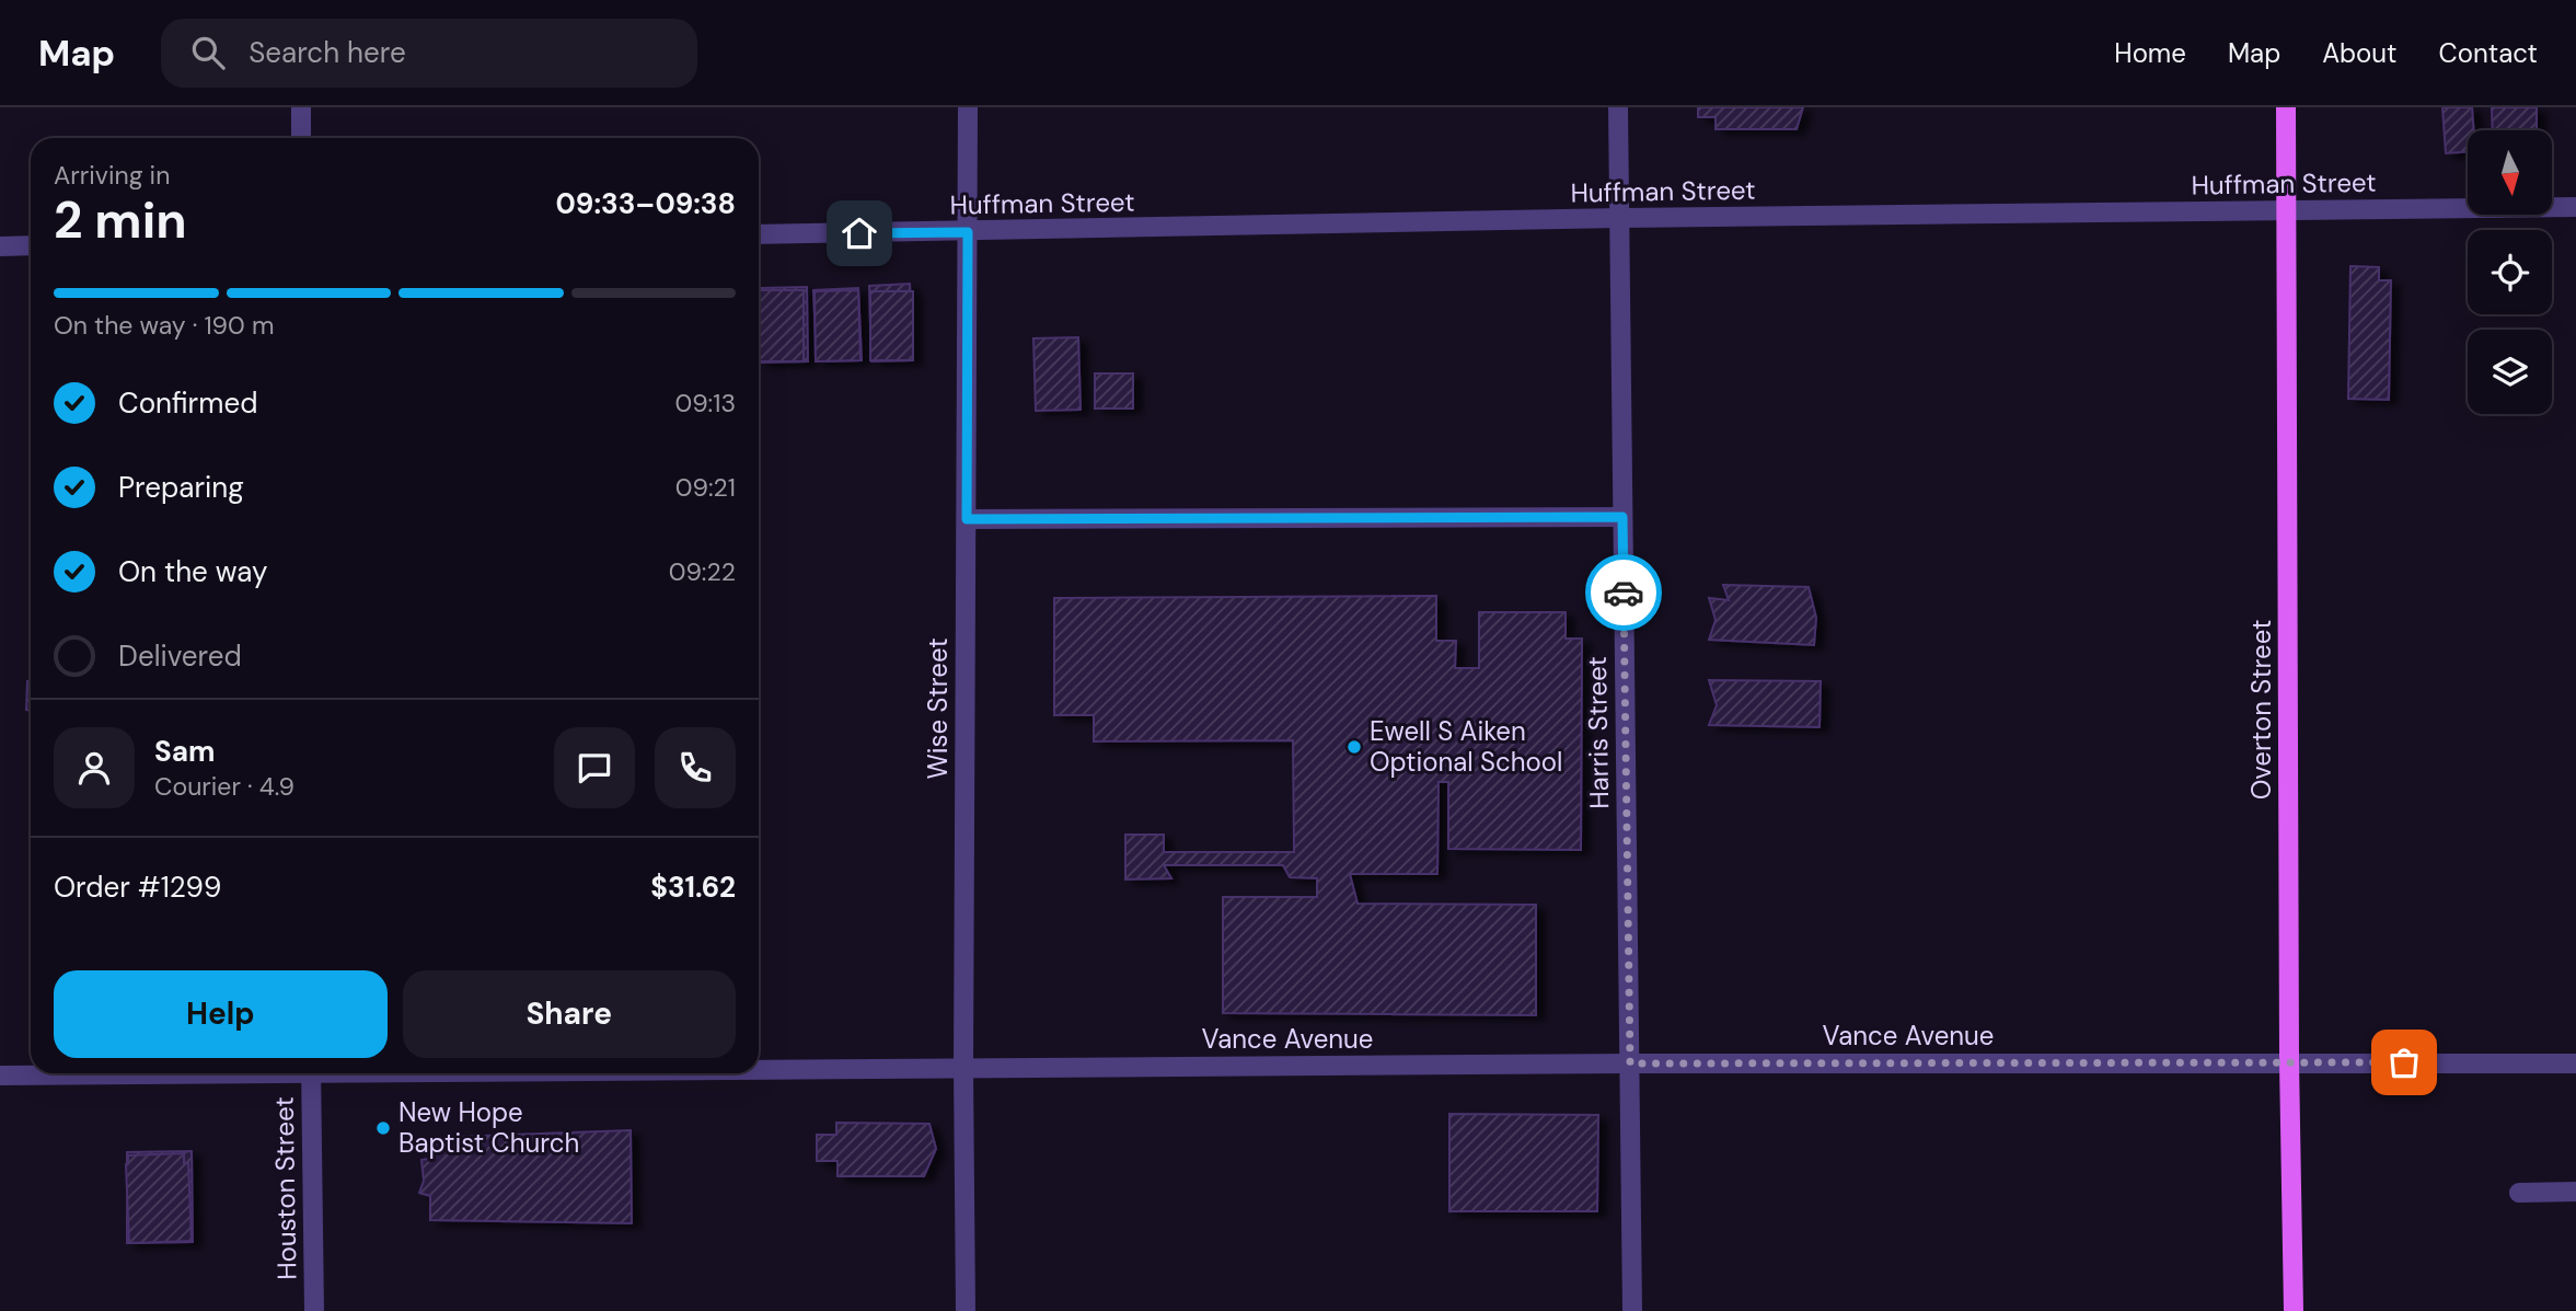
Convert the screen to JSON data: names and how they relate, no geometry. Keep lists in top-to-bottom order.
{
  "streets": {
    "main road": ["Overton Street"],
    "street": [
      "Huffman Street",
      "Wise Street",
      "Harris Street",
      "Vance Avenue",
      "Houston Street"
    ]
  },
  "crossings": [
    ["Huffman Street", "Wise Street"],
    ["Huffman Street", "Overton Street"],
    ["Huffman Street", "Harris Street"],
    ["Wise Street", "Vance Avenue"],
    ["Overton Street", "Vance Avenue"],
    ["Harris Street", "Vance Avenue"]
  ],
  "places": ["Ewell S Aiken Optional School", "New Hope Baptist Church"],
  "north": "bottom",
  "page": {
    "header": "Map",
    "search": "Search here",
    "nav": [
      "Home",
      "Map",
      "About",
      "Contact"
    ],
    "heading": ["2 min", "Arriving in", "09:33–09:38"],
    "panel": [
      "Sam",
      "Courier · 4.9",
      "Order #1299",
      "$31.62"
    ],
    "bar": "On the way · 190 m",
    "list": [
      ["Confirmed", "09:13"],
      ["Preparing", "09:21"],
      ["On the way", "09:22"],
      "Delivered"
    ],
    "buttons": ["Help", "Share"]
  }
}
